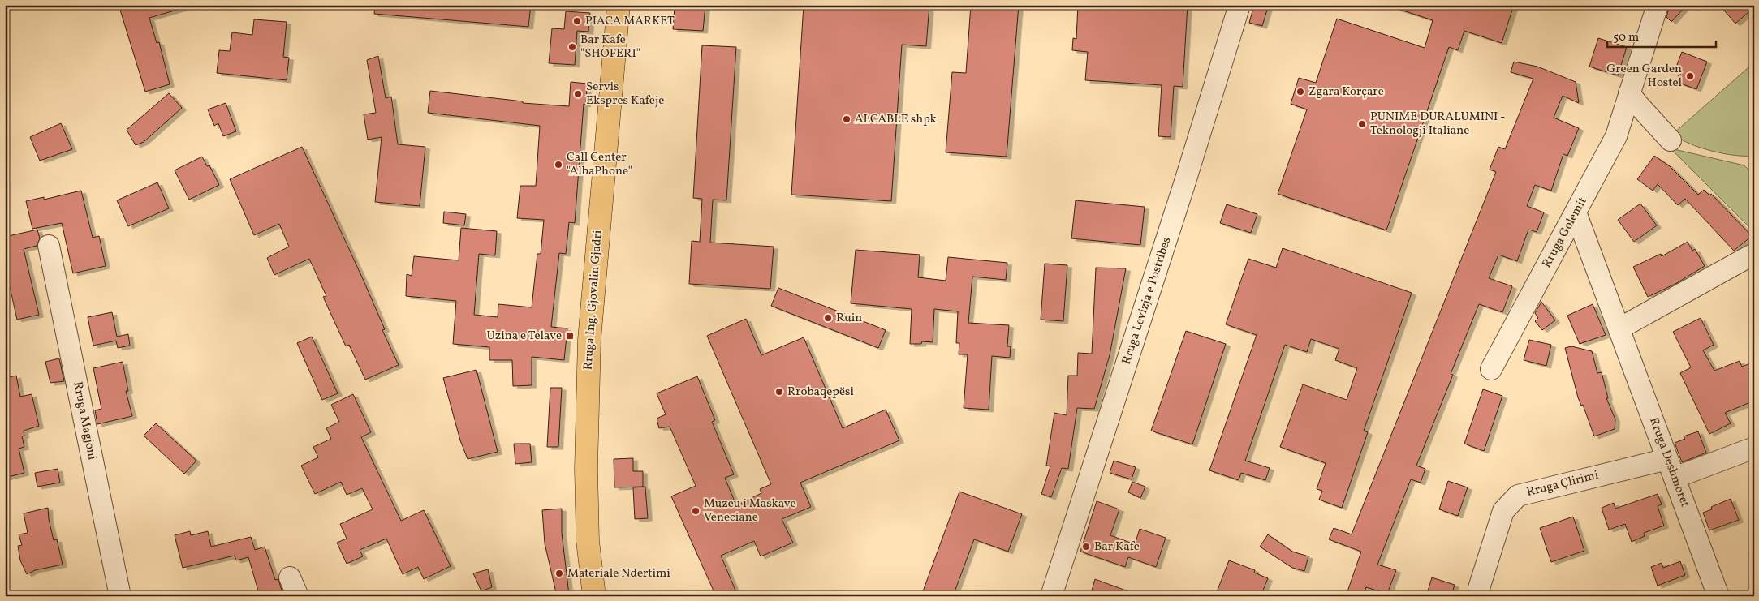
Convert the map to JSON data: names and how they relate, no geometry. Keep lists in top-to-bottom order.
{
  "streets": {
    "main road": ["Rruga Ing. Gjovalin Gjadri"],
    "street": [
      "Rruga Golemit",
      "Rruga Levizja e Postribes",
      "Rruga Magjoni",
      "Rruga Deshmoret",
      "Rruga Çlirimi"
    ]
  },
  "crossings": [
    ["Rruga Golemit", "Rruga Deshmoret"],
    ["Rruga Deshmoret", "Rruga Çlirimi"]
  ],
  "places": {
    "other": [
      "PIACA MARKET",
      "Bar Kafe \"SHOFERI\"",
      "Green Garden Hostel",
      "Zgara Korçare",
      "Servis Ekspres Kafeje",
      "ALCABLE shpk",
      "PUNIME DURALUMINI - Teknologji Italiane",
      "Call Center \"AlbaPhone\"",
      "Ruin",
      "Rrobaqepësi",
      "Muzeu i Maskave Veneciane",
      "Bar Kafe",
      "Materiale Ndertimi"
    ],
    "transit": ["Uzina e Telave"]
  },
  "scale_bar": "50 m"
}
